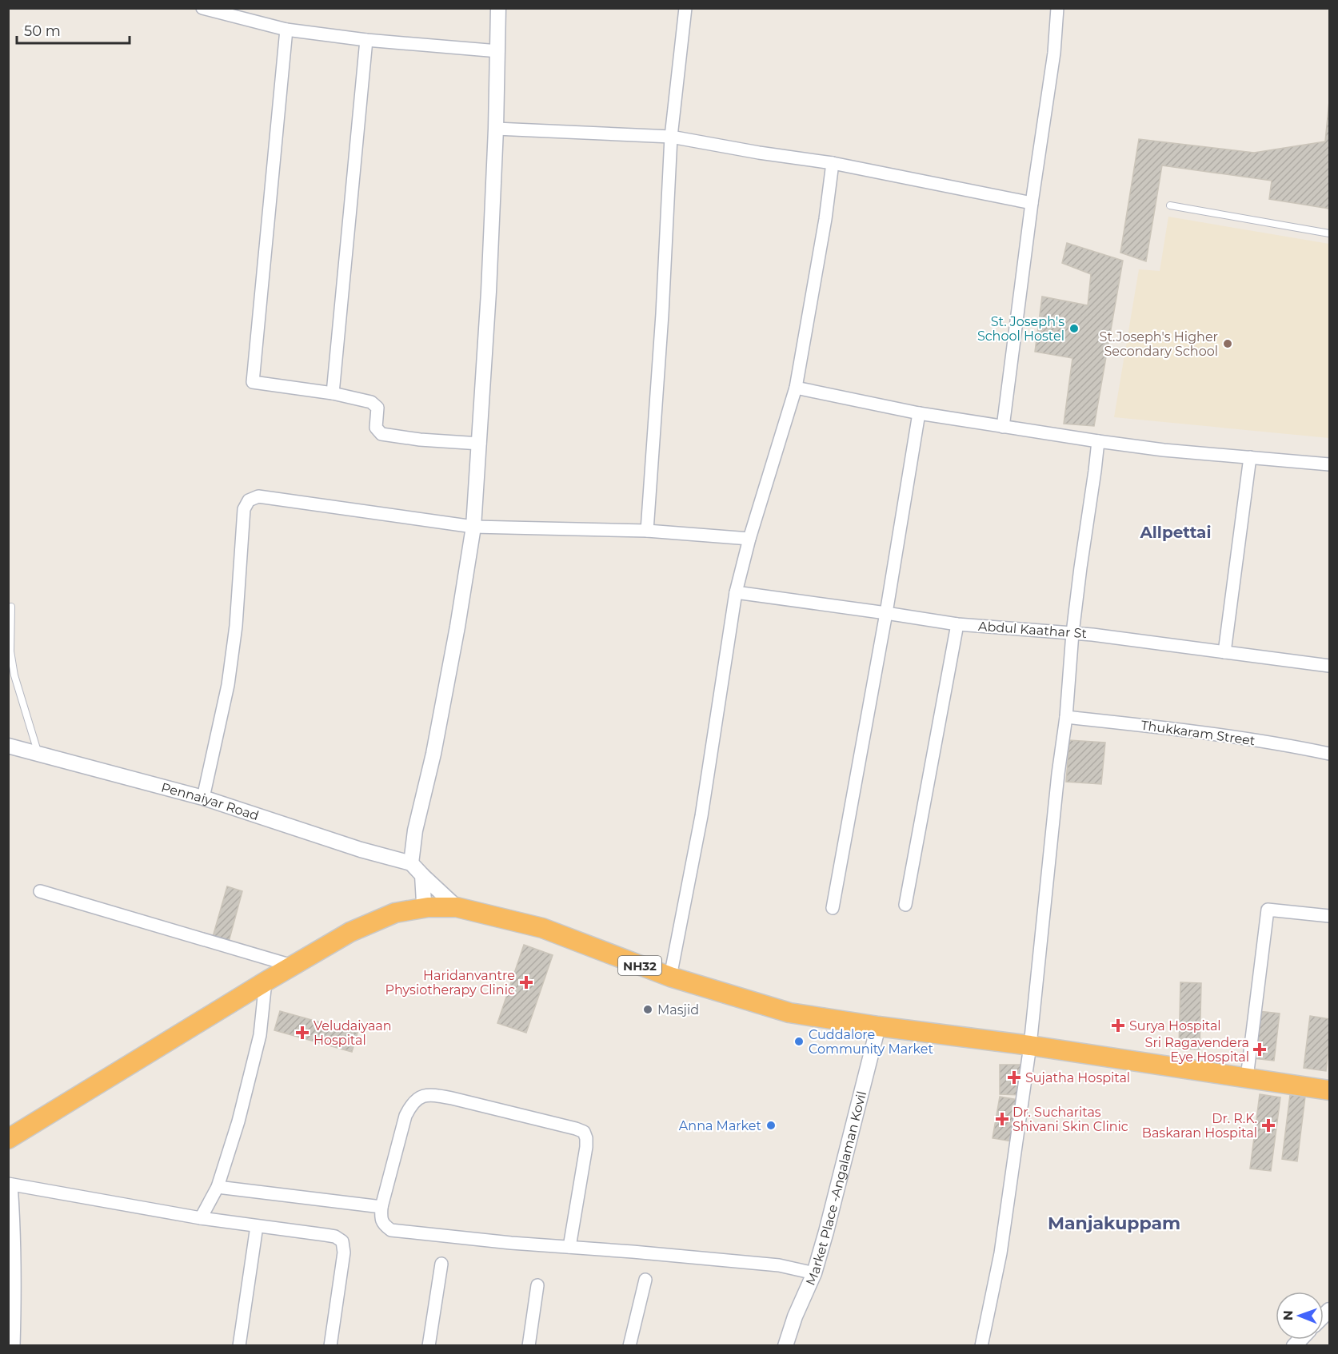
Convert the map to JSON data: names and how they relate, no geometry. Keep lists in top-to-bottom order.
{
  "streets": {
    "highway": ["NH32"],
    "street": [
      "Abdul Kaathar St",
      "Thukkaram Street",
      "Pennaiyar Road",
      "Market Place -Angalaman Kovil"
    ]
  },
  "crossings": [
    ["NH32", "Market Place -Angalaman Kovil"]
  ],
  "districts": ["Allpettai", "Manjakuppam"],
  "places": {
    "other": [
      "St. Joseph's School Hostel",
      "St.Joseph's Higher Secondary School",
      "Masjid",
      "Cuddalore Community Market",
      "Anna Market"
    ],
    "health": [
      "Haridanvantre Physiotherapy Clinic",
      "Surya Hospital",
      "Veludaiyaan Hospital",
      "Sri Ragavendera Eye Hospital",
      "Sujatha Hospital",
      "Dr. Sucharitas Shivani Skin Clinic",
      "Dr. R.K. Baskaran Hospital"
    ]
  },
  "scale_bar": "50 m",
  "north": "left"
}
